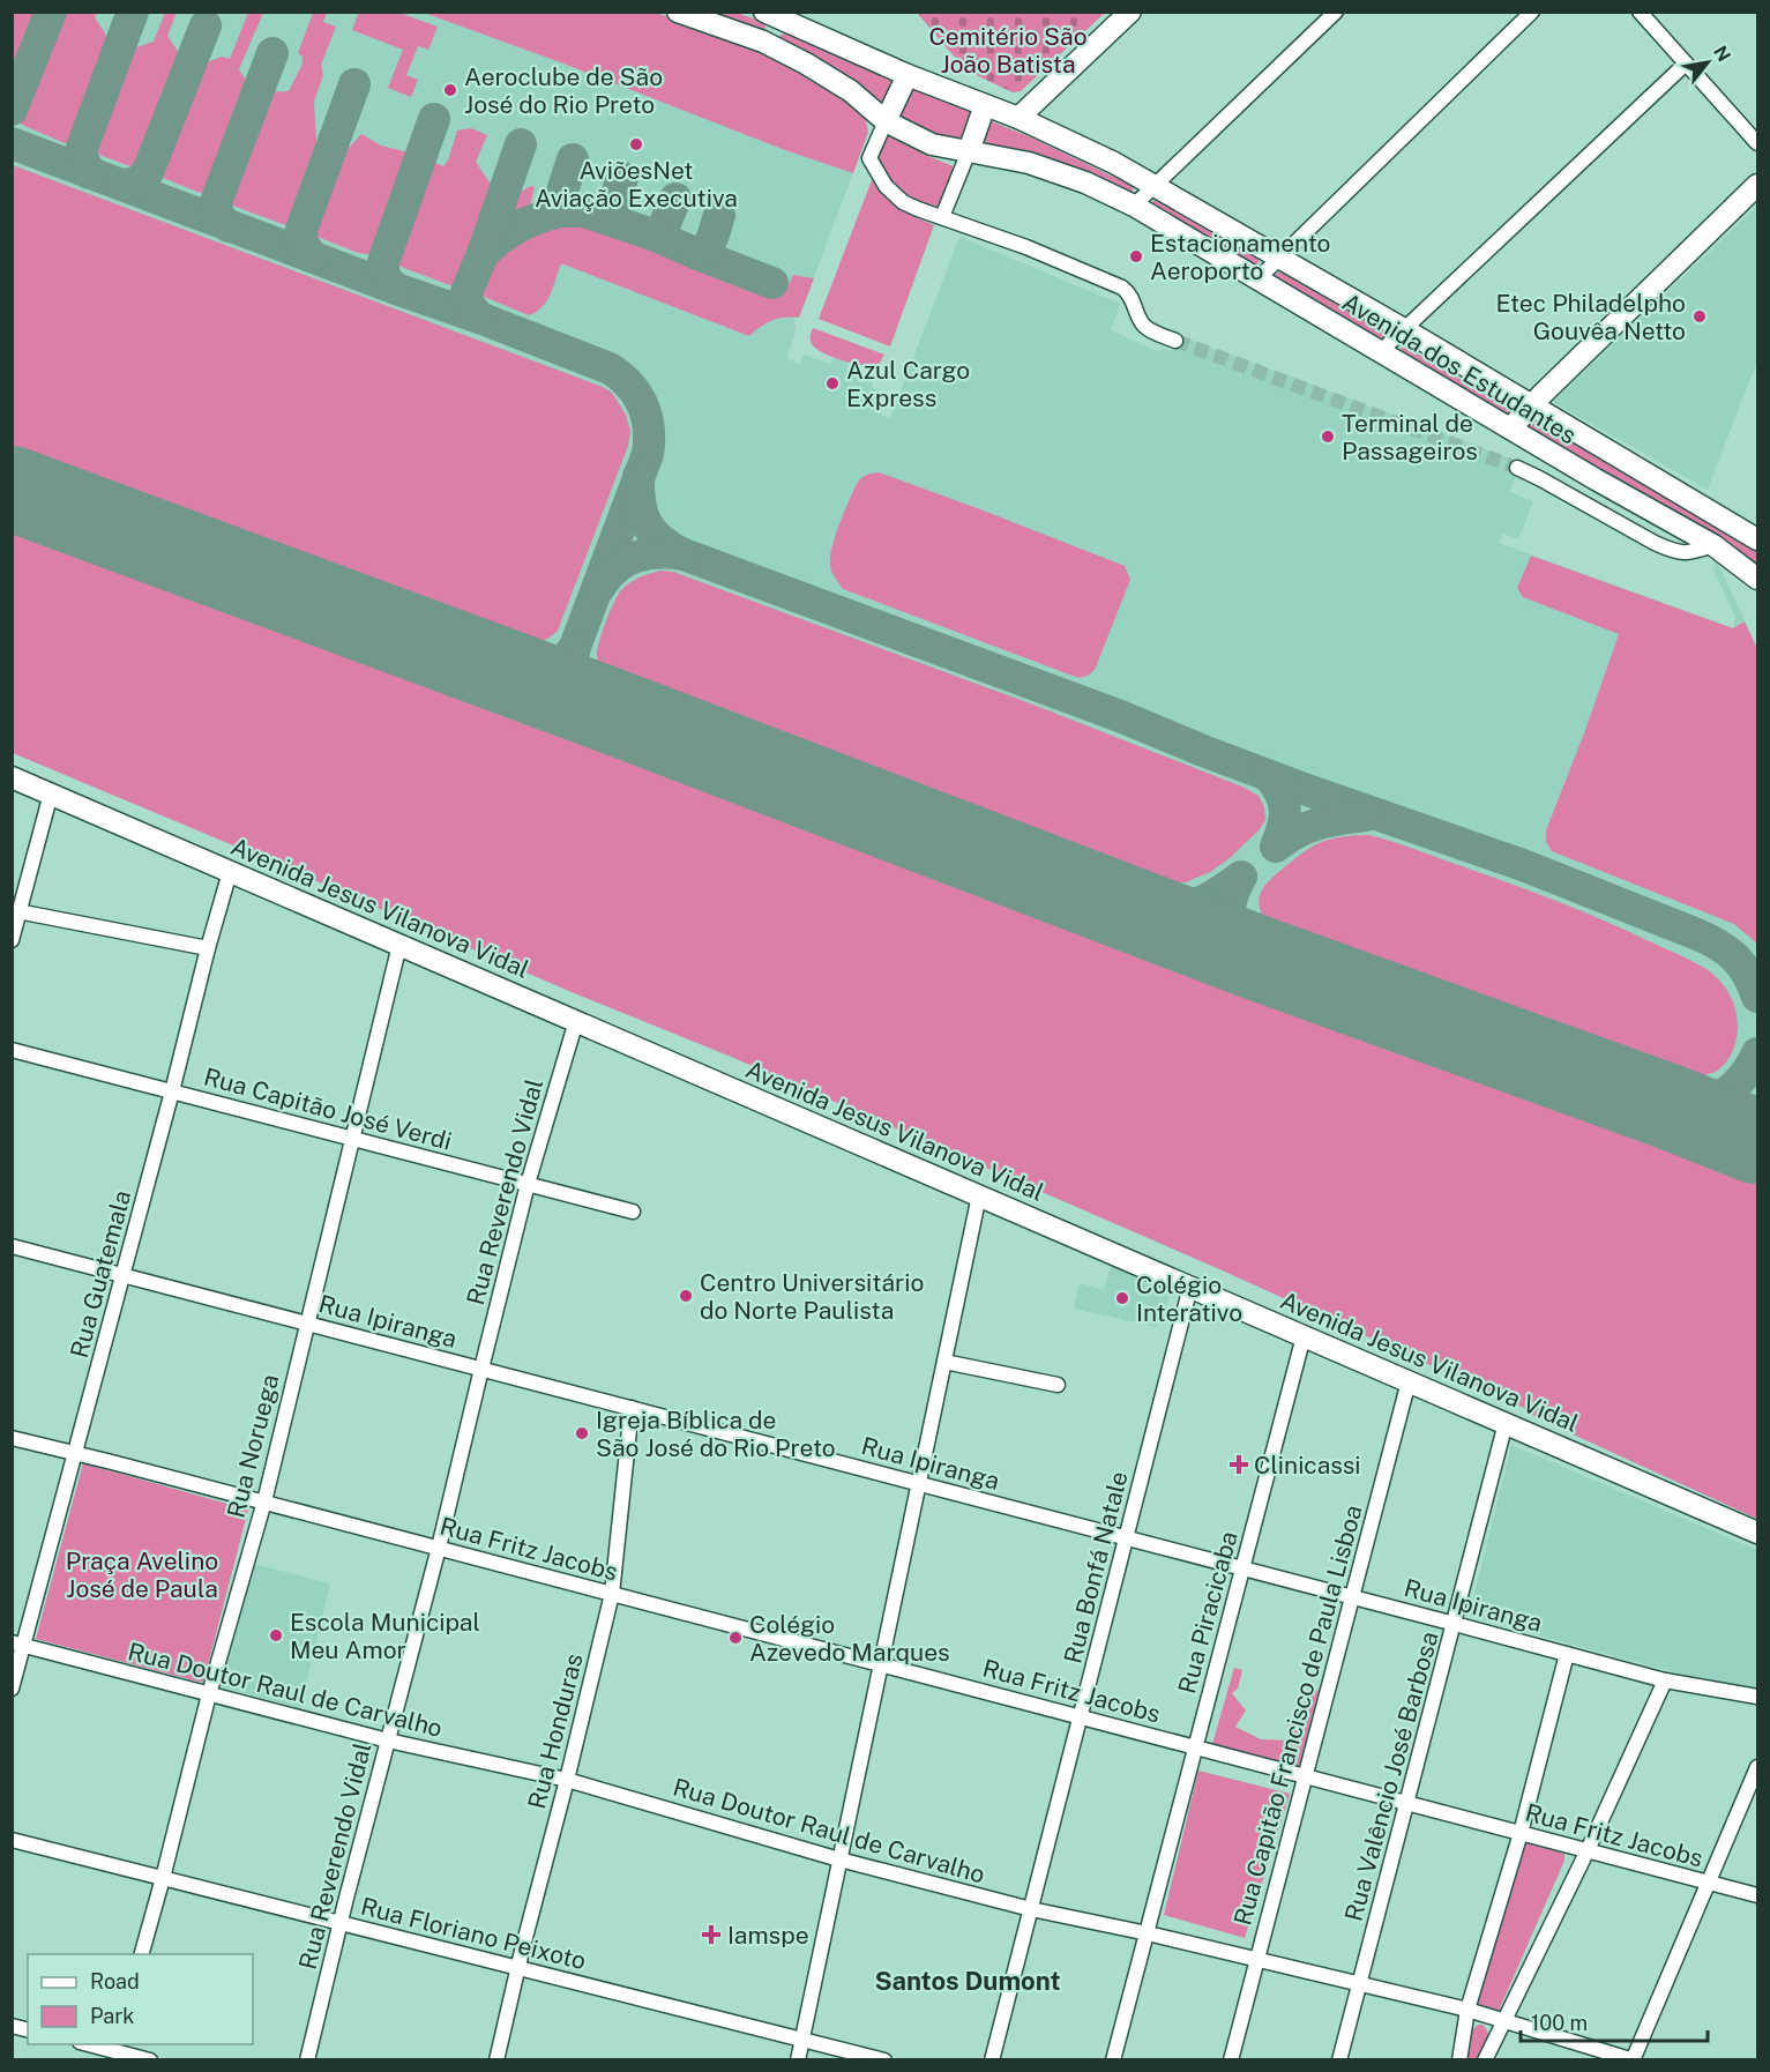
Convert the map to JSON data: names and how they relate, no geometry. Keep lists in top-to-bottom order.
{
  "streets": {
    "main road": ["Avenida dos Estudantes", "Avenida Jesus Vilanova Vidal"],
    "street": [
      "Rua Capitão José Verdi",
      "Rua Reverendo Vidal",
      "Rua Guatemala",
      "Rua Ipiranga",
      "Rua Noruega",
      "Rua Fritz Jacobs",
      "Rua Bonfá Natale",
      "Rua Piracicaba",
      "Rua Doutor Raul de Carvalho",
      "Rua Capitão Francisco de Paula Lisboa",
      "Rua Honduras",
      "Rua Valêncio José Barbosa",
      "Rua Floriano Peixoto"
    ]
  },
  "crossings": [
    ["Avenida Jesus Vilanova Vidal", "Rua Reverendo Vidal"],
    ["Avenida Jesus Vilanova Vidal", "Rua Guatemala"],
    ["Avenida Jesus Vilanova Vidal", "Rua Noruega"],
    ["Avenida Jesus Vilanova Vidal", "Rua Bonfá Natale"],
    ["Avenida Jesus Vilanova Vidal", "Rua Piracicaba"],
    ["Avenida Jesus Vilanova Vidal", "Rua Capitão Francisco de Paula Lisboa"],
    ["Avenida Jesus Vilanova Vidal", "Rua Valêncio José Barbosa"],
    ["Rua Capitão José Verdi", "Rua Reverendo Vidal"],
    ["Rua Capitão José Verdi", "Rua Guatemala"],
    ["Rua Capitão José Verdi", "Rua Noruega"],
    ["Rua Reverendo Vidal", "Rua Ipiranga"],
    ["Rua Reverendo Vidal", "Rua Fritz Jacobs"],
    ["Rua Reverendo Vidal", "Rua Doutor Raul de Carvalho"],
    ["Rua Reverendo Vidal", "Rua Floriano Peixoto"],
    ["Rua Guatemala", "Rua Ipiranga"],
    ["Rua Guatemala", "Rua Fritz Jacobs"],
    ["Rua Guatemala", "Rua Doutor Raul de Carvalho"],
    ["Rua Ipiranga", "Rua Noruega"],
    ["Rua Ipiranga", "Rua Bonfá Natale"],
    ["Rua Ipiranga", "Rua Piracicaba"],
    ["Rua Ipiranga", "Rua Capitão Francisco de Paula Lisboa"],
    ["Rua Ipiranga", "Rua Honduras"],
    ["Rua Ipiranga", "Rua Valêncio José Barbosa"],
    ["Rua Noruega", "Rua Fritz Jacobs"],
    ["Rua Noruega", "Rua Doutor Raul de Carvalho"],
    ["Rua Noruega", "Rua Floriano Peixoto"],
    ["Rua Fritz Jacobs", "Rua Bonfá Natale"],
    ["Rua Fritz Jacobs", "Rua Piracicaba"],
    ["Rua Fritz Jacobs", "Rua Capitão Francisco de Paula Lisboa"],
    ["Rua Fritz Jacobs", "Rua Honduras"],
    ["Rua Fritz Jacobs", "Rua Valêncio José Barbosa"],
    ["Rua Bonfá Natale", "Rua Doutor Raul de Carvalho"],
    ["Rua Piracicaba", "Rua Doutor Raul de Carvalho"],
    ["Rua Doutor Raul de Carvalho", "Rua Capitão Francisco de Paula Lisboa"],
    ["Rua Doutor Raul de Carvalho", "Rua Honduras"],
    ["Rua Doutor Raul de Carvalho", "Rua Valêncio José Barbosa"],
    ["Rua Honduras", "Rua Floriano Peixoto"]
  ],
  "districts": ["Santos Dumont"],
  "parks": ["Cemitério São João Batista", "Praça Avelino José de Paula"],
  "places": {
    "other": [
      "Aeroclube de São José do Rio Preto",
      "AviõesNet Aviação Executiva",
      "Estacionamento Aeroporto",
      "Etec Philadelpho Gouvêa Netto",
      "Azul Cargo Express",
      "Terminal de Passageiros",
      "Centro Universitário do Norte Paulista",
      "Colégio Interativo",
      "Igreja Bíblica de São José do Rio Preto",
      "Escola Municipal Meu Amor",
      "Colégio Azevedo Marques"
    ],
    "health": ["Clinicassi", "Iamspe"]
  },
  "legend": ["Road", "Park"],
  "scale_bar": "100 m",
  "north": "top right"
}
